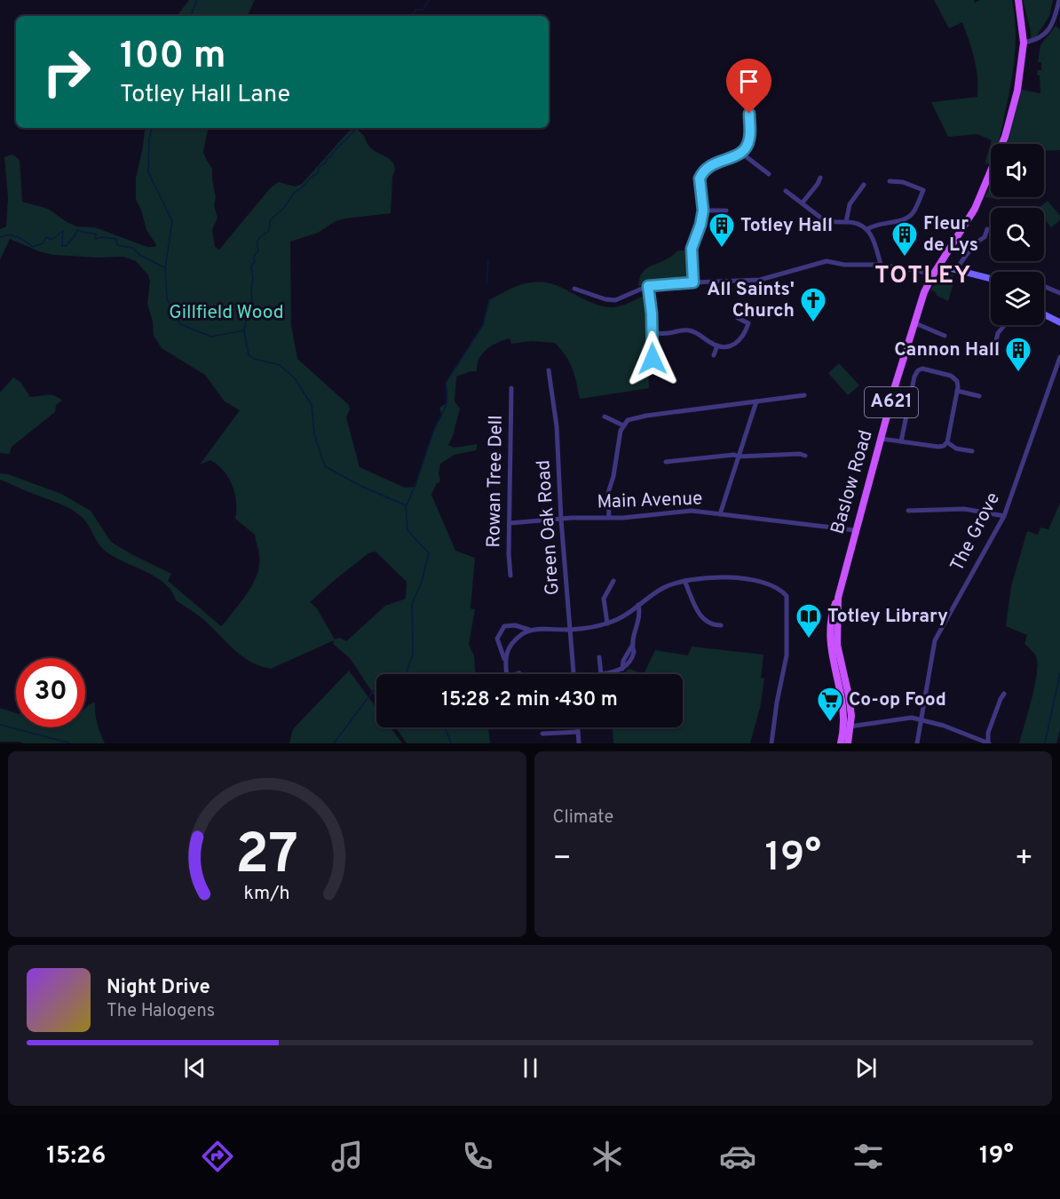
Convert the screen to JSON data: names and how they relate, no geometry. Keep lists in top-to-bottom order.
{
  "streets": {
    "main road": ["A621", "Baslow Road"],
    "street": [
      "Rowan Tree Dell",
      "Main Avenue",
      "Green Oak Road",
      "The Grove"
    ]
  },
  "crossings": [
    ["A621", "Baslow Road"],
    ["Rowan Tree Dell", "Main Avenue"],
    ["Baslow Road", "Main Avenue"],
    ["Main Avenue", "Green Oak Road"]
  ],
  "districts": ["TOTLEY"],
  "parks": ["Gillfield Wood"],
  "places": {
    "building": ["Totley Hall", "Fleur de Lys", "Cannon Hall"],
    "church": ["All Saints' Church"],
    "library": ["Totley Library"],
    "supermarket": ["Co-op Food"]
  },
  "page": {
    "turn": ["100 m", "Totley Hall Lane"],
    "limit": "30",
    "trip": "15:28 · 2 min · 430 m",
    "tile": "Climate",
    "heat": ["−", "19°", "+"],
    "song": ["Night Drive", "The Halogens"],
    "tabs": ["15:26", "19°"],
    "gauge": ["27", "km/h"]
  }
}
